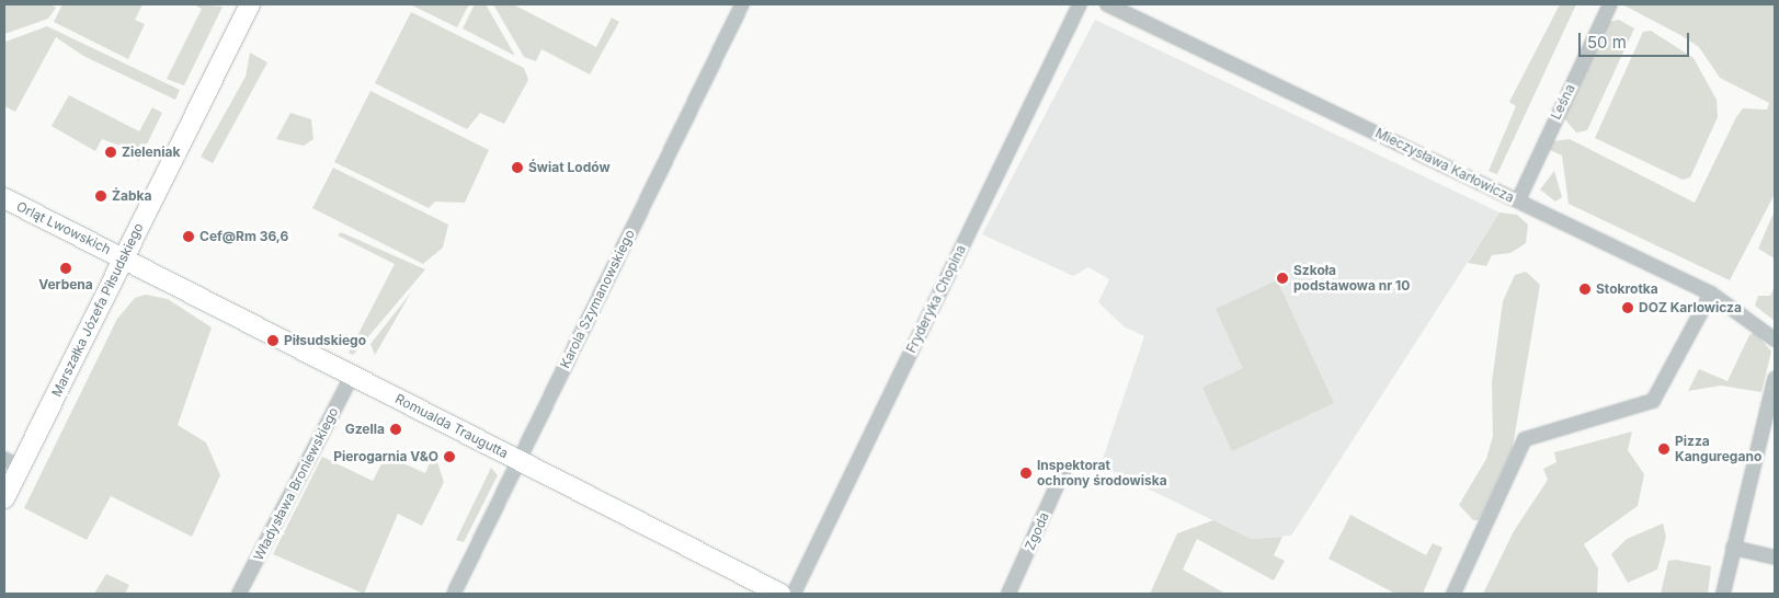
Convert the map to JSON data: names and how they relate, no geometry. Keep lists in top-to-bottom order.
{
  "streets": {
    "main road": ["Orląt Lwowskich", "Marszałka Józefa Piłsudskiego", "Romualda Traugutta"],
    "street": [
      "Leśna",
      "Mieczysława Karłowicza",
      "Karola Szymanowskiego",
      "Fryderyka Chopina",
      "Władysława Broniewskiego",
      "Zgoda"
    ]
  },
  "crossings": [
    ["Leśna", "Mieczysława Karłowicza"],
    ["Orląt Lwowskich", "Marszałka Józefa Piłsudskiego"],
    ["Orląt Lwowskich", "Romualda Traugutta"],
    ["Karola Szymanowskiego", "Romualda Traugutta"],
    ["Marszałka Józefa Piłsudskiego", "Romualda Traugutta"],
    ["Romualda Traugutta", "Władysława Broniewskiego"]
  ],
  "places": [
    "Zieleniak",
    "Świat Lodów",
    "Żabka",
    "Cef@Rm 36,6",
    "Verbena",
    "Szkoła podstawowa nr 10",
    "Stokrotka",
    "DOZ Karlowicza",
    "Piłsudskiego",
    "Gzella",
    "Pizza Kanguregano",
    "Pierogarnia V&O",
    "Inspektorat ochrony środowiska"
  ],
  "scale_bar": "50 m"
}
